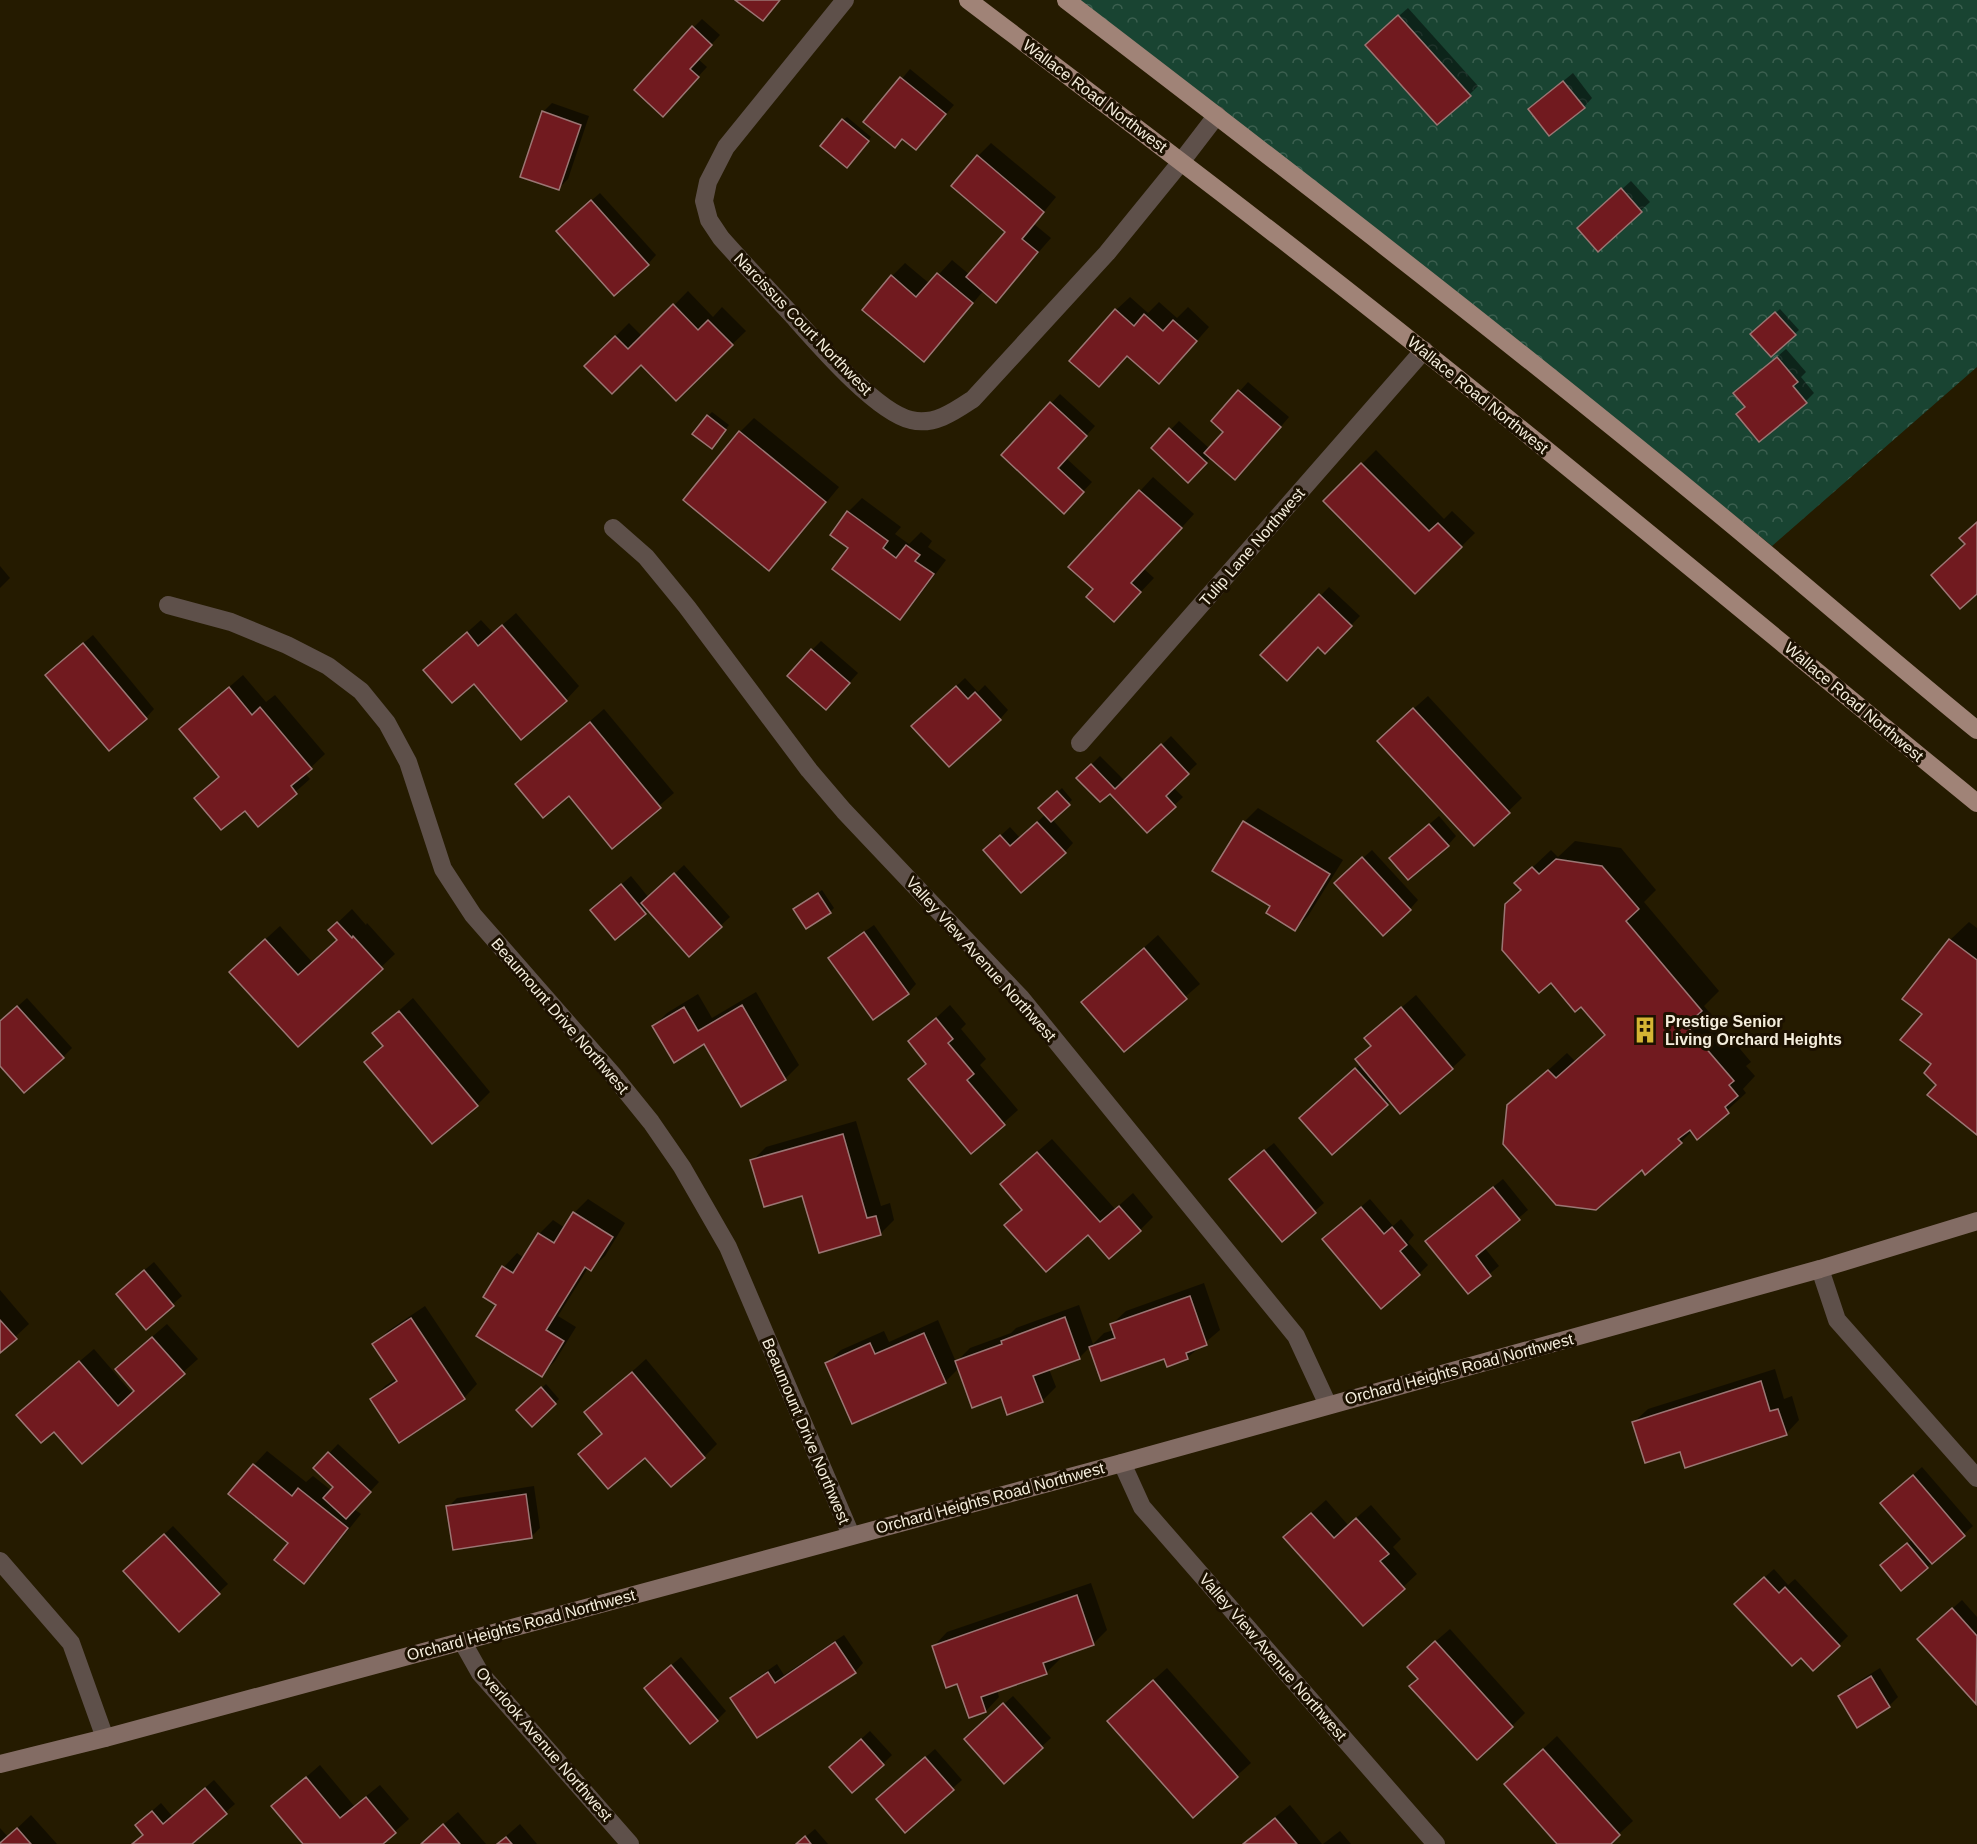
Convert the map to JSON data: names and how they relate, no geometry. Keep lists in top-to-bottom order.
{
  "streets": {
    "main road": ["Wallace Road Northwest", "Orchard Heights Road Northwest"],
    "street": [
      "Narcissus Court Northwest",
      "Tulip Lane Northwest",
      "Valley View Avenue Northwest",
      "Beaumount Drive Northwest",
      "Overlook Avenue Northwest"
    ]
  },
  "crossings": [
    ["Wallace Road Northwest", "Narcissus Court Northwest"],
    ["Wallace Road Northwest", "Tulip Lane Northwest"],
    ["Valley View Avenue Northwest", "Orchard Heights Road Northwest"],
    ["Beaumount Drive Northwest", "Orchard Heights Road Northwest"],
    ["Orchard Heights Road Northwest", "Overlook Avenue Northwest"]
  ],
  "places": {
    "building": ["Prestige Senior Living Orchard Heights"]
  }
}
